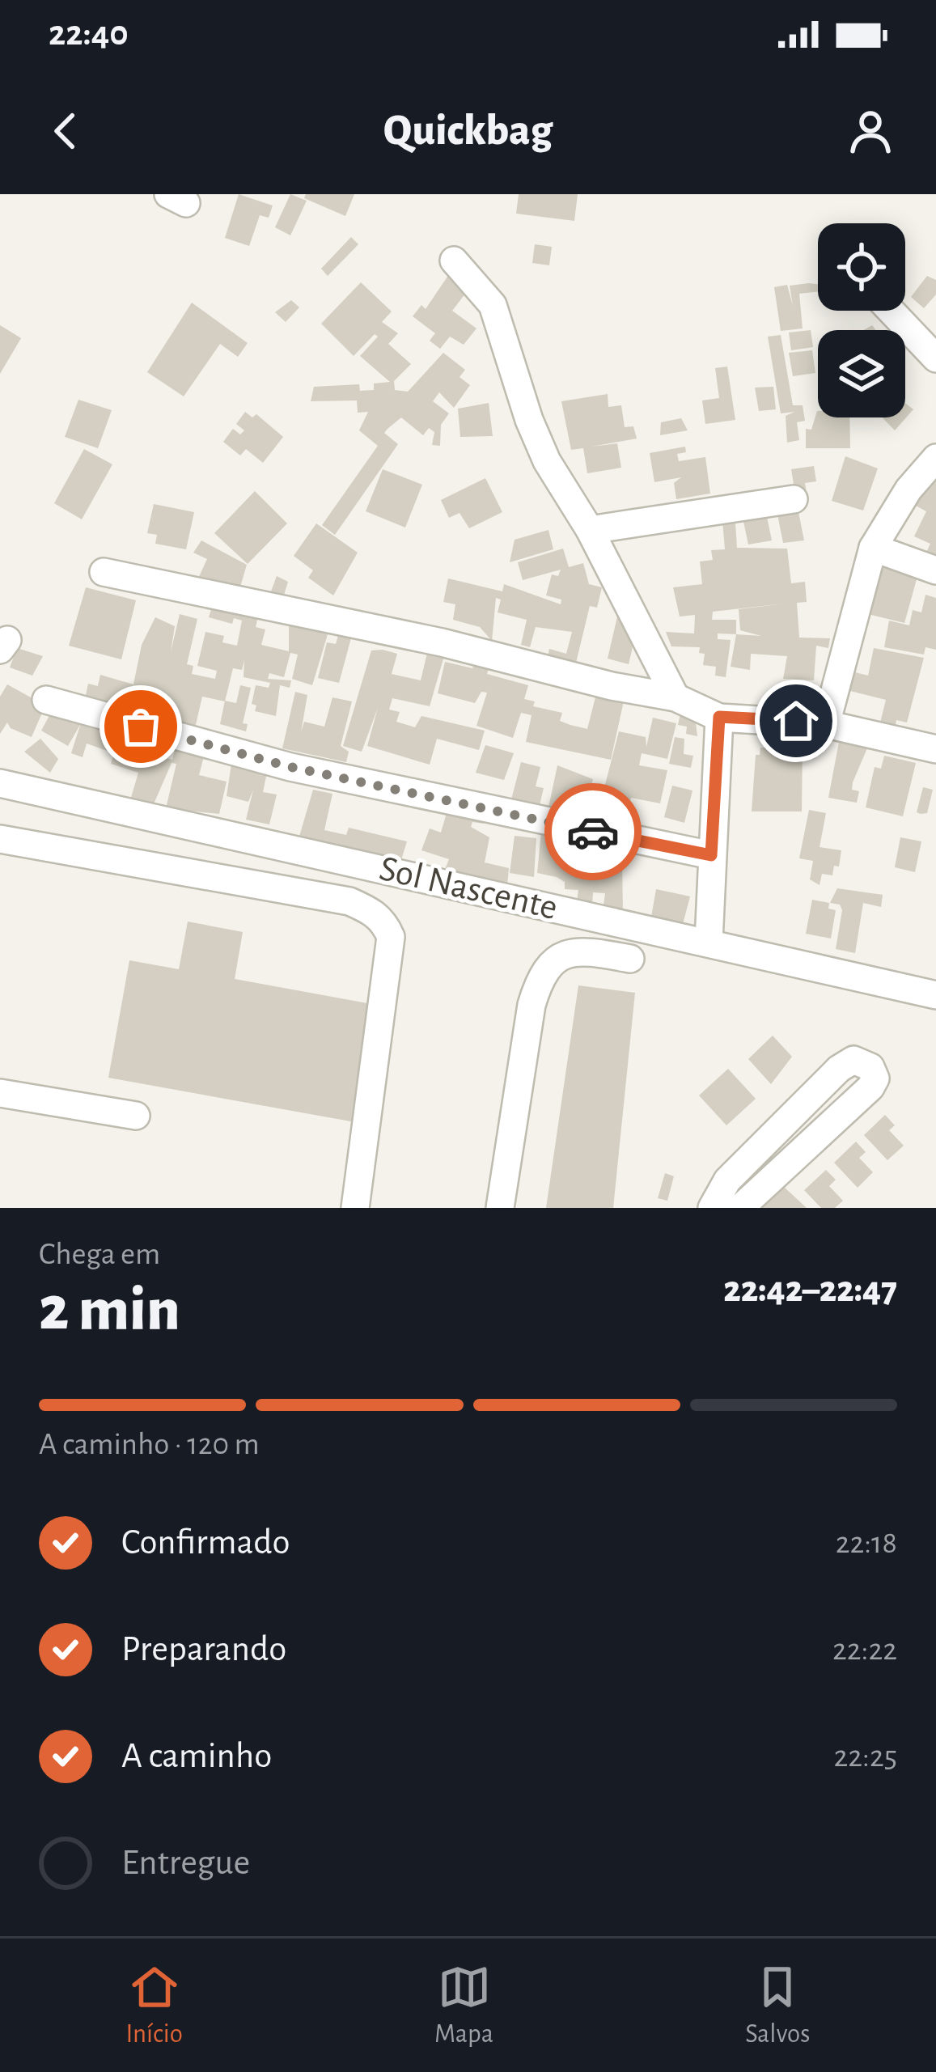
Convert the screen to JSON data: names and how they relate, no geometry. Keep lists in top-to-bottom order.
{
  "streets": {
    "street": ["Sol Nascente"]
  },
  "page": {
    "status": "22:40",
    "header": "Quickbag",
    "heading": ["2 min", "Chega em", "22:42–22:47"],
    "bar": "A caminho · 120 m",
    "list": [
      ["Confirmado", "22:18"],
      ["Preparando", "22:22"],
      ["A caminho", "22:25"],
      "Entregue"
    ],
    "tabs": ["Início", "Mapa", "Salvos"]
  }
}
